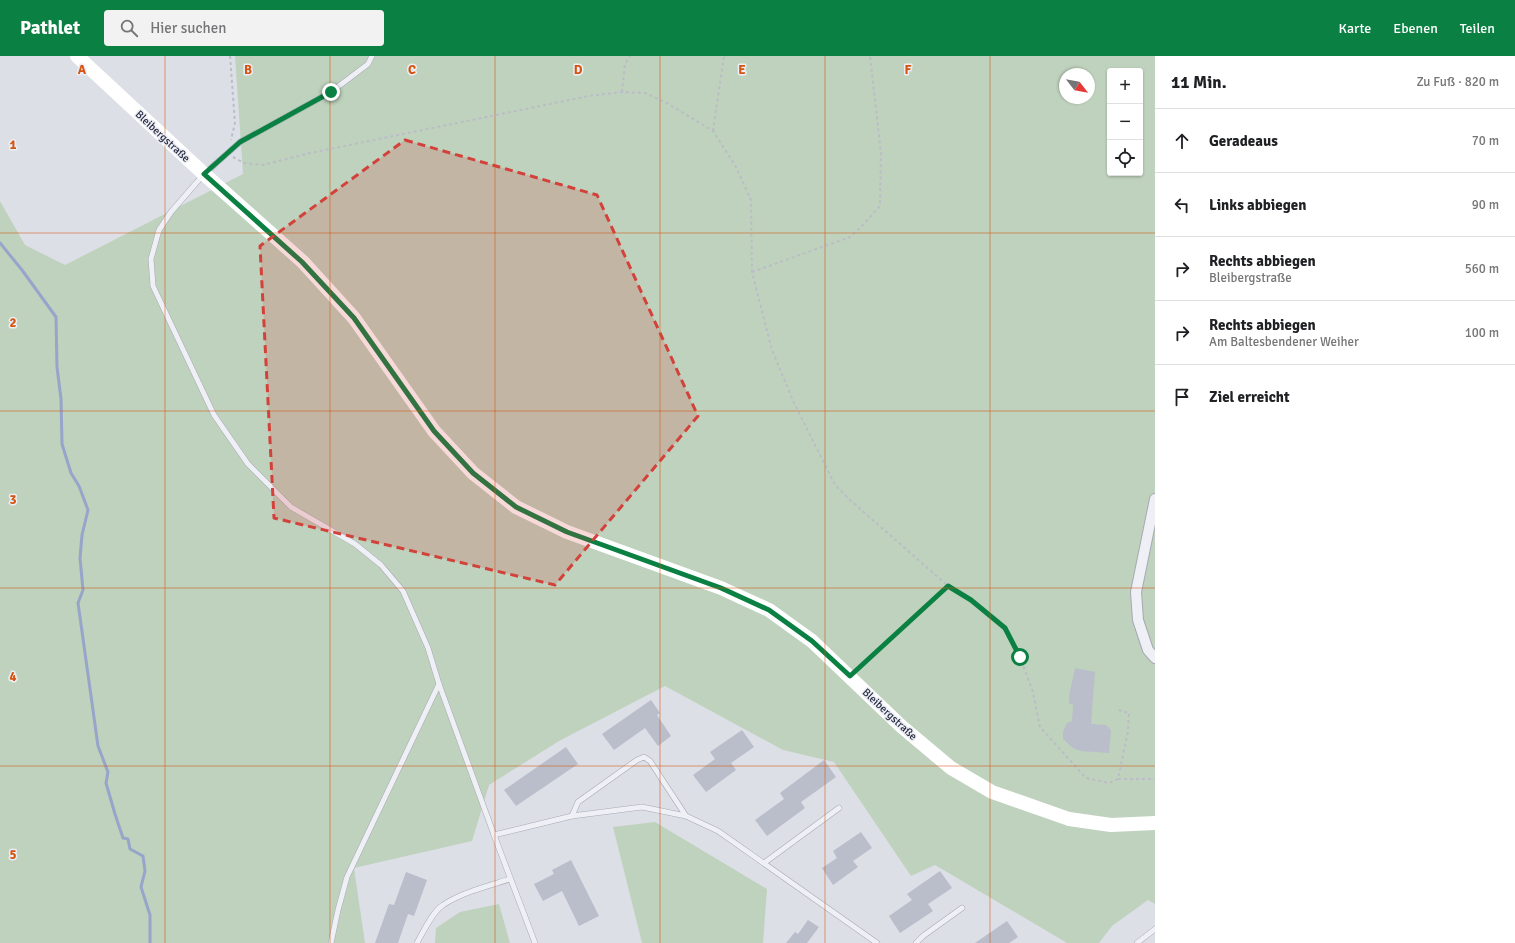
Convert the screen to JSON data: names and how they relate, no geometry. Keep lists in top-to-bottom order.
{
  "streets": {
    "street": ["Bleibergstraße"]
  },
  "north": "bottom right",
  "page": {
    "header": "Pathlet",
    "search": "Hier suchen",
    "nav": ["Karte", "Ebenen", "Teilen"],
    "heading": ["11 Min.", "Zu Fuß · 820 m"],
    "map_buttons": ["+", "−"],
    "list": [
      ["Geradeaus", "70 m"],
      ["Links abbiegen", "90 m"],
      ["Rechts abbiegen", "Bleibergstraße", "560 m"],
      ["Rechts abbiegen", "Am Baltesbendener Weiher", "100 m"],
      "Ziel erreicht"
    ]
  },
  "grid": {
    "columns": [
      "A",
      "B",
      "C",
      "D",
      "E",
      "F"
    ],
    "rows": [
      "1",
      "2",
      "3",
      "4",
      "5"
    ]
  }
}
